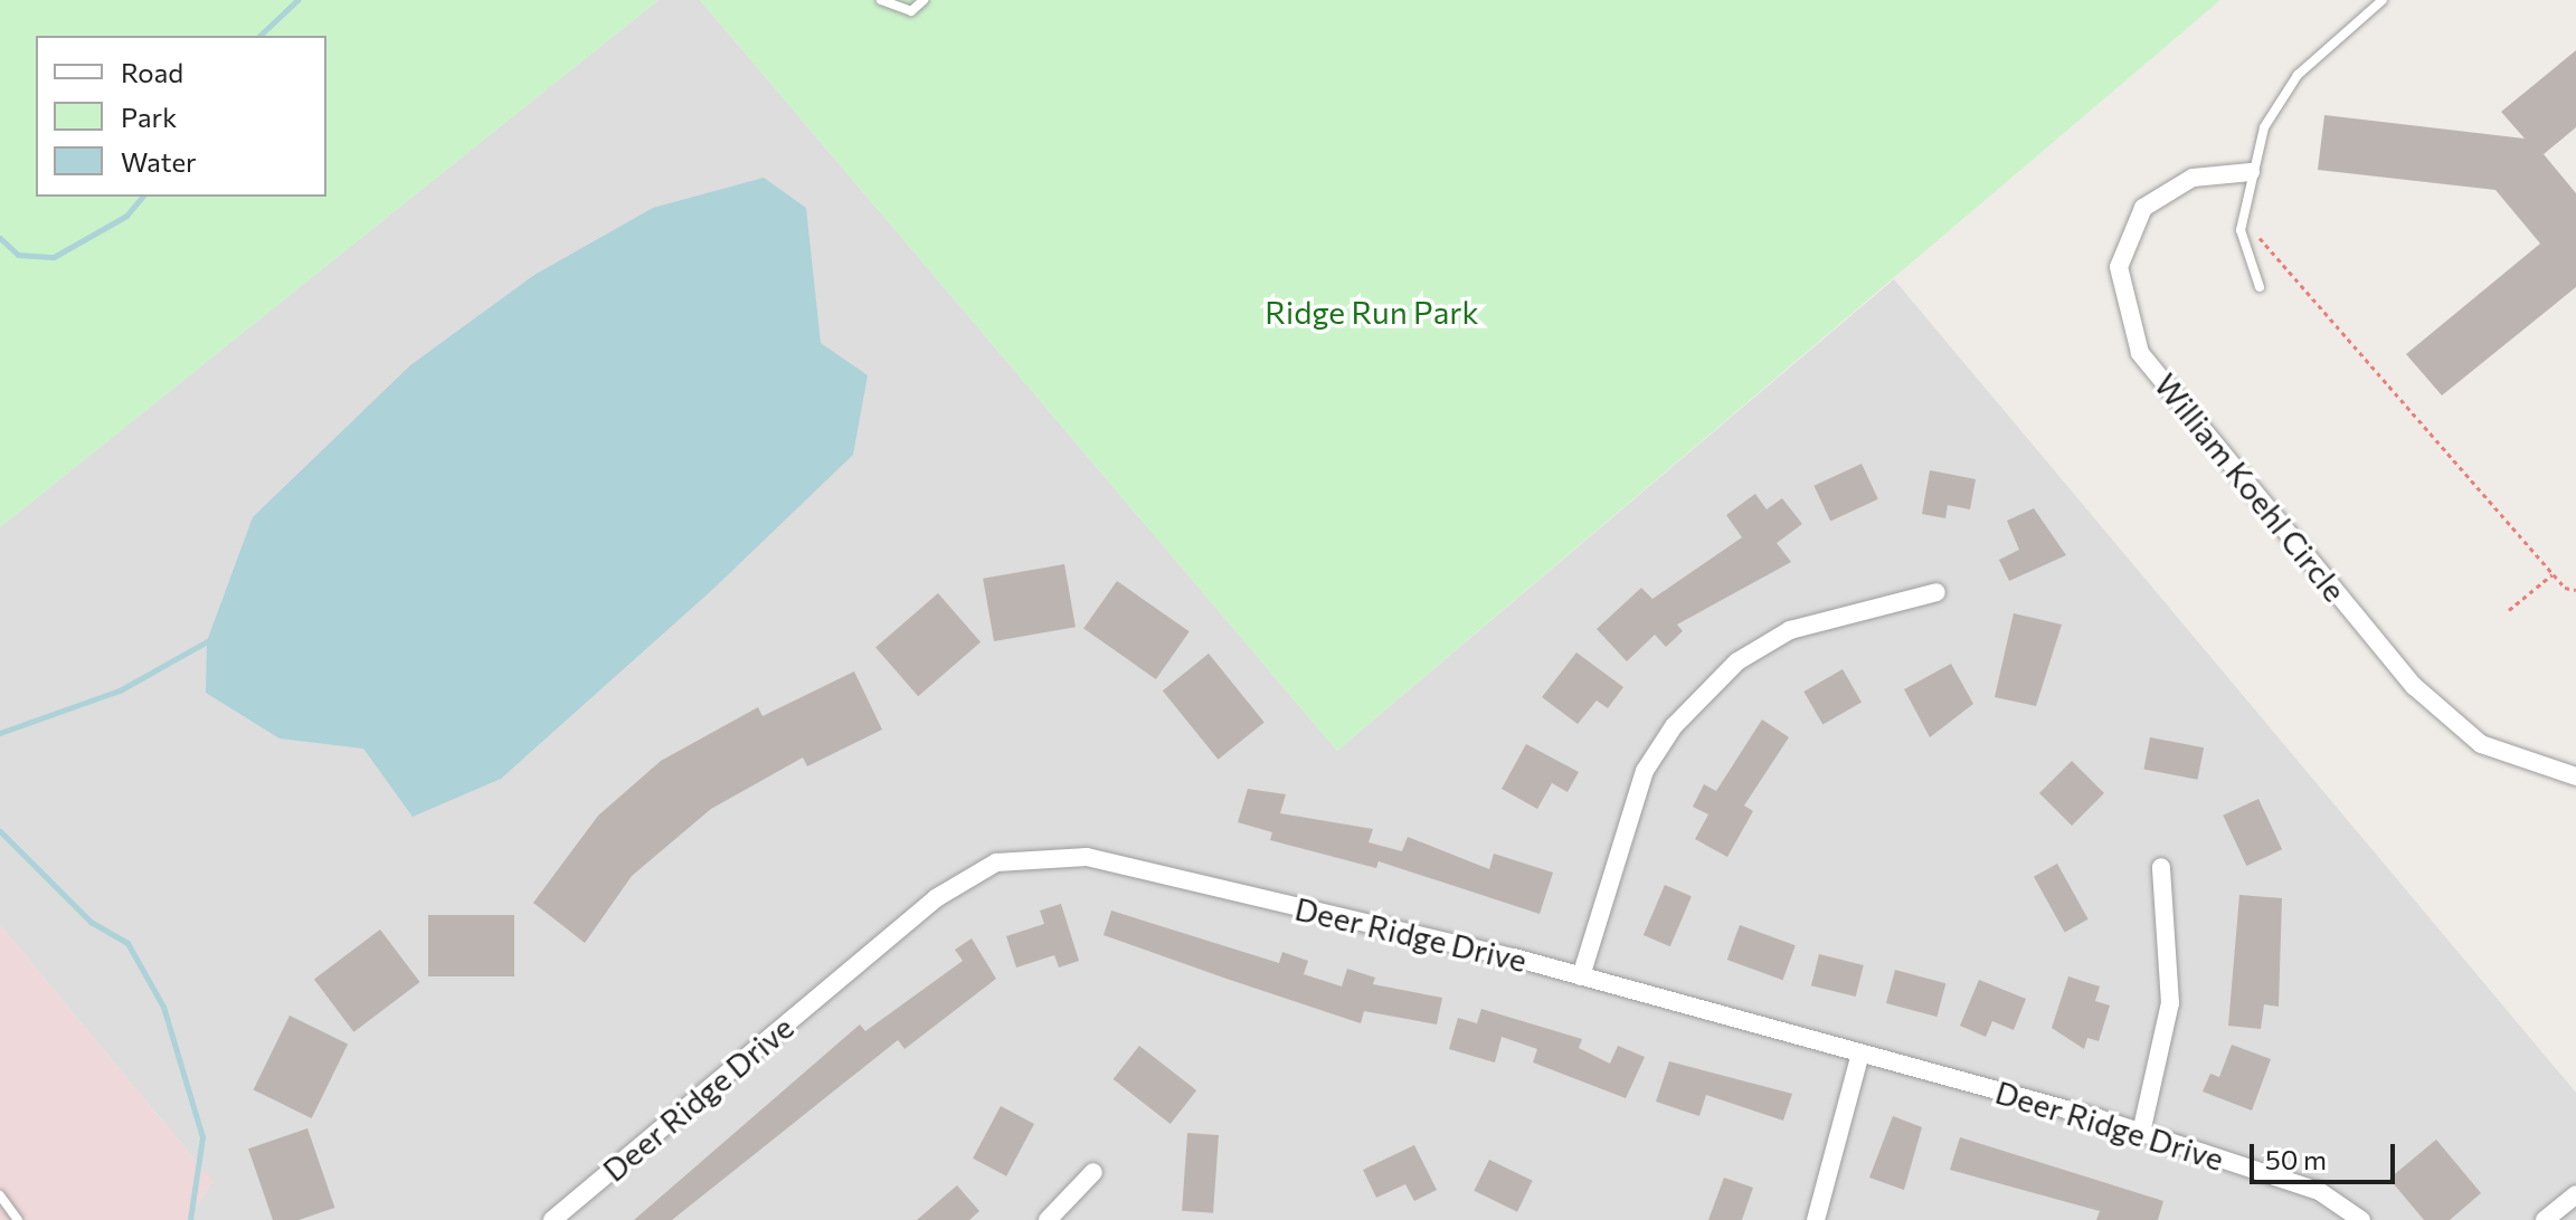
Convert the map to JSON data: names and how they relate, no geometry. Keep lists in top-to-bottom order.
{
  "streets": {
    "street": ["William Koehl Circle", "Deer Ridge Drive"]
  },
  "parks": ["Ridge Run Park"],
  "legend": ["Road", "Park", "Water"],
  "scale_bar": "50 m"
}
